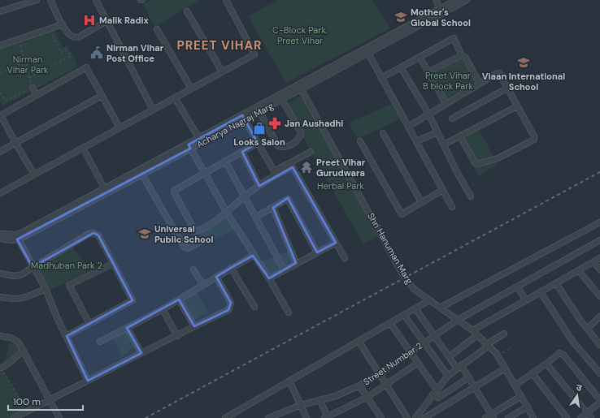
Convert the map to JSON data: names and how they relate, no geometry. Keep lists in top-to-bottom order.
{
  "streets": {
    "street": ["Acharya Nagraj Marg", "Shri Hanuman Marg", "Street Number 2"]
  },
  "crossings": [
    ["Acharya Nagraj Marg", "Shri Hanuman Marg"],
    ["Shri Hanuman Marg", "Street Number 2"]
  ],
  "districts": ["PREET VIHAR"],
  "parks": [
    "C-Block Park, Preet Vihar",
    "Nirman Vihar Park",
    "Preet Vihar B block Park",
    "Herbal Park",
    "Madhuban Park 2"
  ],
  "places": {
    "school or university": ["Mother's Global School", "Viaan International School", "Universal Public School"],
    "hospital": ["Malik Radix"],
    "public building": ["Nirman Vihar Post Office"],
    "pharmacy": ["Jan Aushadhi"],
    "shop": ["Looks Salon"],
    "temple": ["Preet Vihar Gurudwara"]
  },
  "scale_bar": "100 m",
  "north": "top"
}
